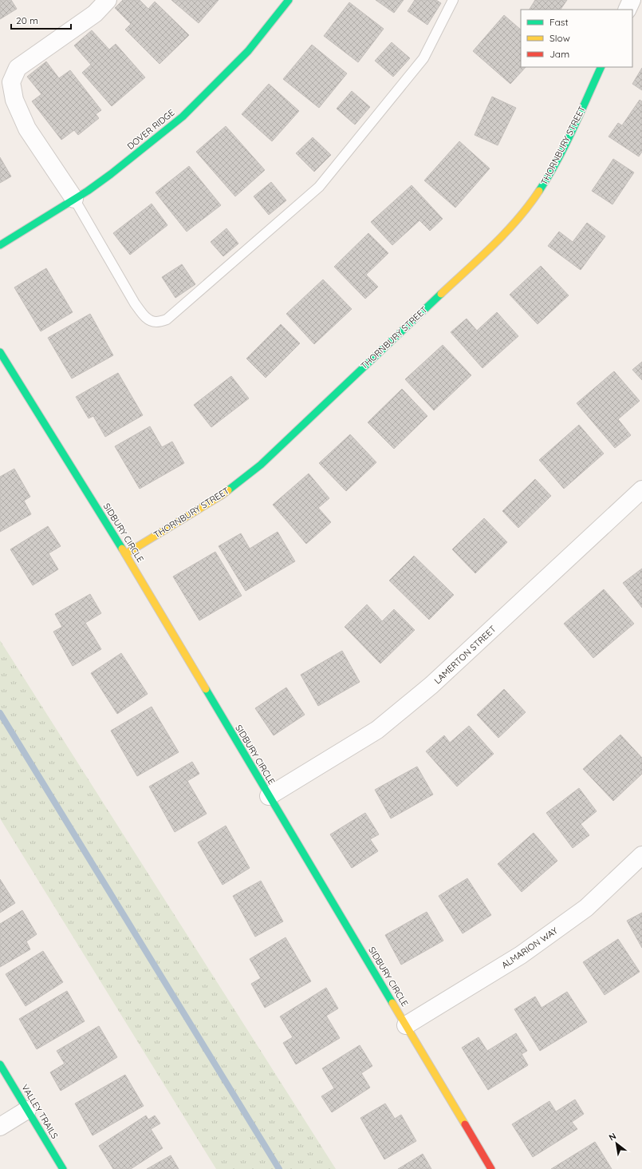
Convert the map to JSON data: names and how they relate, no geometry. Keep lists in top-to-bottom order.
{
  "streets": {
    "street": [
      "DOVER RIDGE",
      "THORNBURY STREET",
      "SIDBURY CIRCLE",
      "LAMERTON STREET",
      "ALMARION WAY",
      "VALLEY TRAILS"
    ]
  },
  "crossings": [
    ["THORNBURY STREET", "SIDBURY CIRCLE"],
    ["SIDBURY CIRCLE", "LAMERTON STREET"],
    ["SIDBURY CIRCLE", "ALMARION WAY"]
  ],
  "legend": ["Fast", "Slow", "Jam"],
  "scale_bar": "20 m",
  "north": "top left"
}
